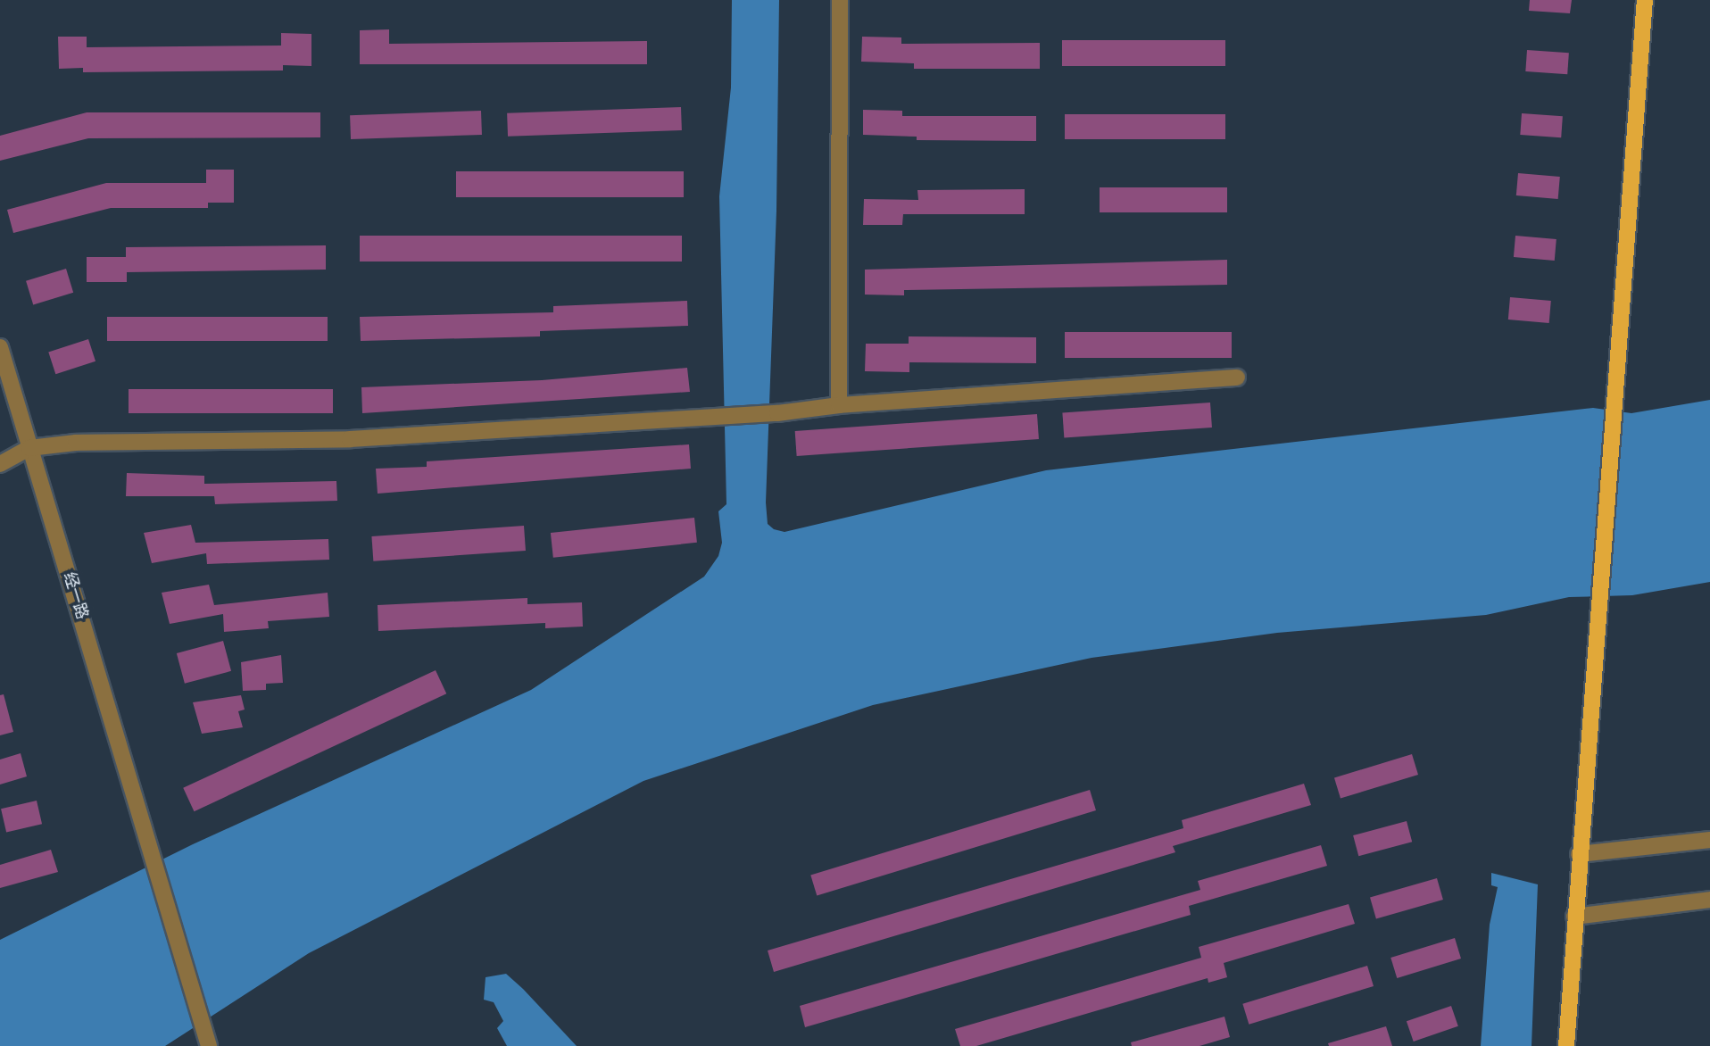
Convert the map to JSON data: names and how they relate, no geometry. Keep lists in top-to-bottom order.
{
  "streets": {
    "street": ["经一路"]
  }
}
